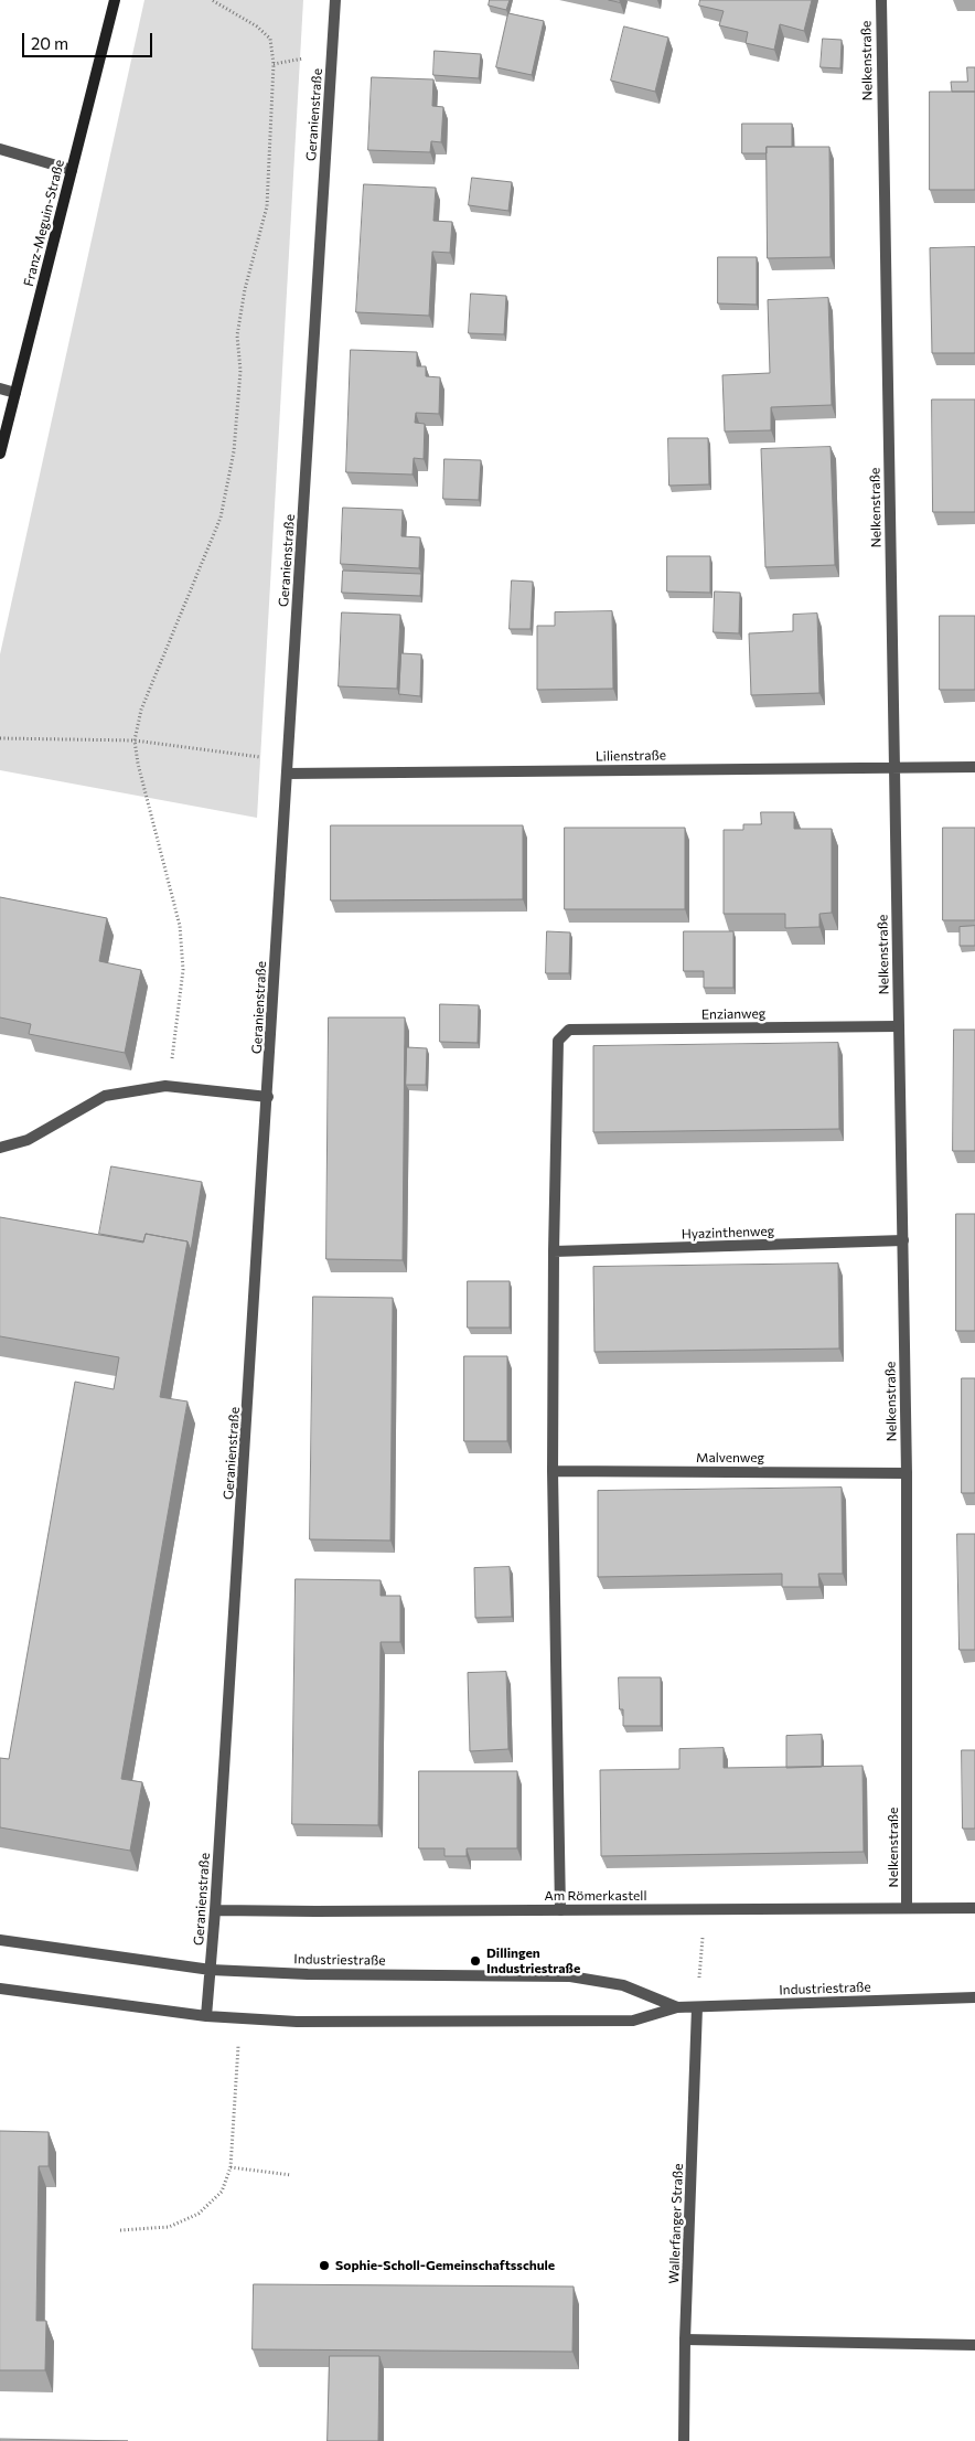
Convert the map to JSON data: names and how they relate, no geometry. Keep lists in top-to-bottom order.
{
  "streets": {
    "street": [
      "Nelkenstraße",
      "Geranienstraße",
      "Franz-Meguin-Straße",
      "Lilienstraße",
      "Enzianweg",
      "Hyazinthenweg",
      "Malvenweg",
      "Am Römerkastell",
      "Industriestraße",
      "Wallerfanger Straße"
    ]
  },
  "crossings": [
    ["Nelkenstraße", "Lilienstraße"],
    ["Nelkenstraße", "Enzianweg"],
    ["Nelkenstraße", "Hyazinthenweg"],
    ["Nelkenstraße", "Malvenweg"],
    ["Nelkenstraße", "Am Römerkastell"],
    ["Geranienstraße", "Lilienstraße"],
    ["Geranienstraße", "Am Römerkastell"],
    ["Geranienstraße", "Industriestraße"],
    ["Enzianweg", "Hyazinthenweg"],
    ["Industriestraße", "Wallerfanger Straße"]
  ],
  "places": ["Dillingen Industriestraße", "Sophie-Scholl-Gemeinschaftsschule"],
  "scale_bar": "20 m"
}
